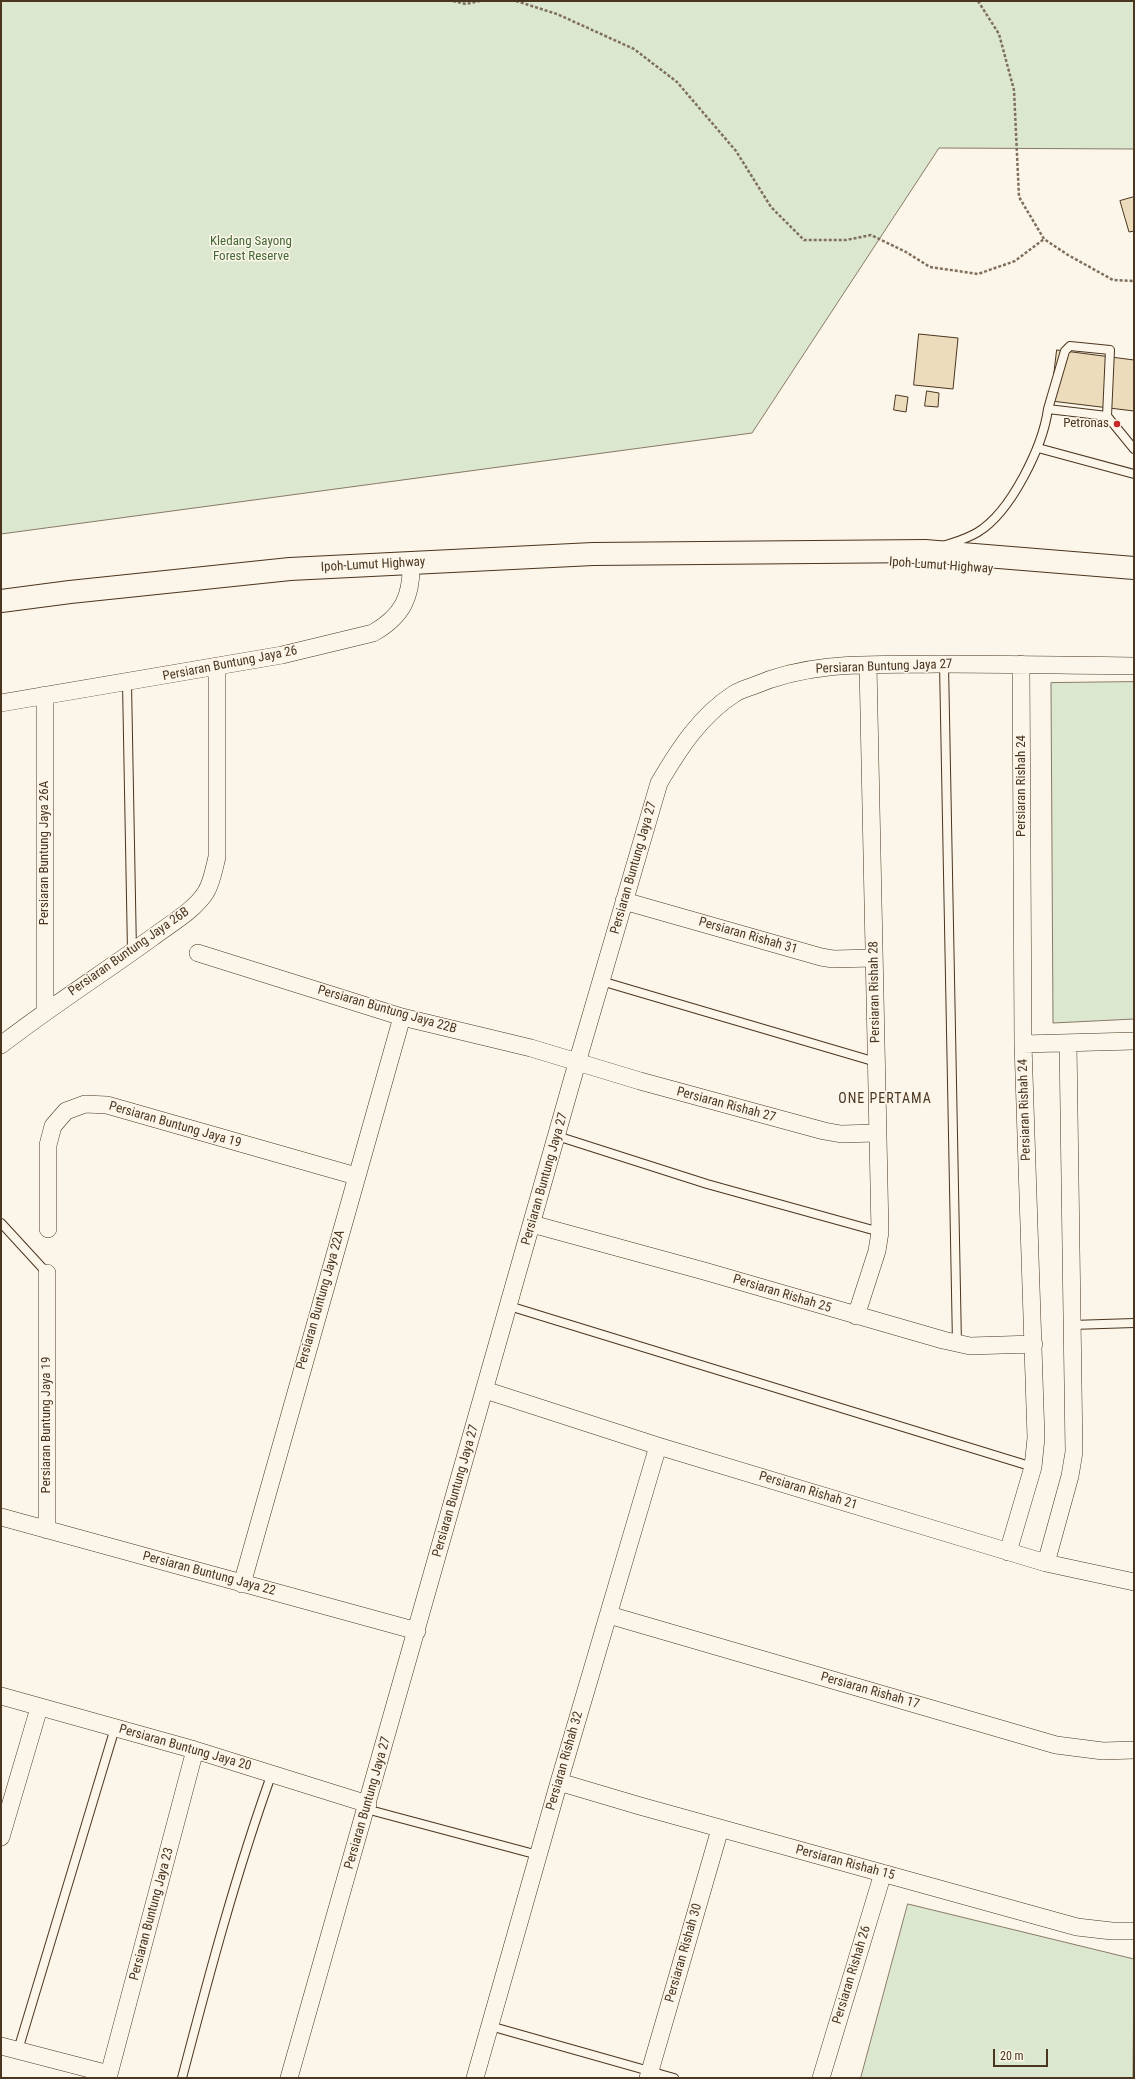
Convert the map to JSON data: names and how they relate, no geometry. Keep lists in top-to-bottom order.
{
  "streets": {
    "highway": ["Ipoh-Lumut Highway"],
    "street": [
      "Persiaran Buntung Jaya 26",
      "Persiaran Buntung Jaya 27",
      "Persiaran Rishah 24",
      "Persiaran Buntung Jaya 26A",
      "Persiaran Rishah 31",
      "Persiaran Buntung Jaya 26B",
      "Persiaran Rishah 28",
      "Persiaran Buntung Jaya 22B",
      "Persiaran Rishah 27",
      "Persiaran Buntung Jaya 19",
      "Persiaran Rishah 25",
      "Persiaran Buntung Jaya 22A",
      "Persiaran Rishah 21",
      "Persiaran Buntung Jaya 22",
      "Persiaran Rishah 17",
      "Persiaran Buntung Jaya 20",
      "Persiaran Rishah 32",
      "Persiaran Rishah 15",
      "Persiaran Buntung Jaya 23",
      "Persiaran Rishah 30",
      "Persiaran Rishah 26"
    ]
  },
  "crossings": [
    ["Ipoh-Lumut Highway", "Persiaran Buntung Jaya 26"],
    ["Persiaran Buntung Jaya 26", "Persiaran Buntung Jaya 26A"],
    ["Persiaran Buntung Jaya 26", "Persiaran Buntung Jaya 26B"],
    ["Persiaran Buntung Jaya 27", "Persiaran Rishah 24"],
    ["Persiaran Buntung Jaya 27", "Persiaran Rishah 31"],
    ["Persiaran Buntung Jaya 27", "Persiaran Rishah 28"],
    ["Persiaran Buntung Jaya 27", "Persiaran Buntung Jaya 22B"],
    ["Persiaran Buntung Jaya 27", "Persiaran Rishah 27"],
    ["Persiaran Buntung Jaya 27", "Persiaran Rishah 25"],
    ["Persiaran Buntung Jaya 27", "Persiaran Rishah 21"],
    ["Persiaran Buntung Jaya 27", "Persiaran Buntung Jaya 22"],
    ["Persiaran Buntung Jaya 27", "Persiaran Buntung Jaya 20"],
    ["Persiaran Rishah 24", "Persiaran Rishah 25"],
    ["Persiaran Rishah 24", "Persiaran Rishah 21"],
    ["Persiaran Buntung Jaya 26A", "Persiaran Buntung Jaya 26B"],
    ["Persiaran Rishah 31", "Persiaran Rishah 28"],
    ["Persiaran Rishah 28", "Persiaran Rishah 27"],
    ["Persiaran Rishah 28", "Persiaran Rishah 25"],
    ["Persiaran Buntung Jaya 22B", "Persiaran Rishah 27"],
    ["Persiaran Buntung Jaya 22B", "Persiaran Buntung Jaya 22A"],
    ["Persiaran Buntung Jaya 19", "Persiaran Buntung Jaya 22A"],
    ["Persiaran Buntung Jaya 19", "Persiaran Buntung Jaya 22"],
    ["Persiaran Buntung Jaya 22A", "Persiaran Buntung Jaya 22"],
    ["Persiaran Rishah 21", "Persiaran Rishah 32"],
    ["Persiaran Rishah 17", "Persiaran Rishah 32"],
    ["Persiaran Buntung Jaya 20", "Persiaran Rishah 32"],
    ["Persiaran Buntung Jaya 20", "Persiaran Buntung Jaya 23"],
    ["Persiaran Rishah 32", "Persiaran Rishah 15"],
    ["Persiaran Rishah 15", "Persiaran Rishah 30"],
    ["Persiaran Rishah 15", "Persiaran Rishah 26"]
  ],
  "districts": ["ONE PERTAMA"],
  "parks": ["Kledang Sayong Forest Reserve"],
  "places": ["Petronas"],
  "scale_bar": "20 m"
}
